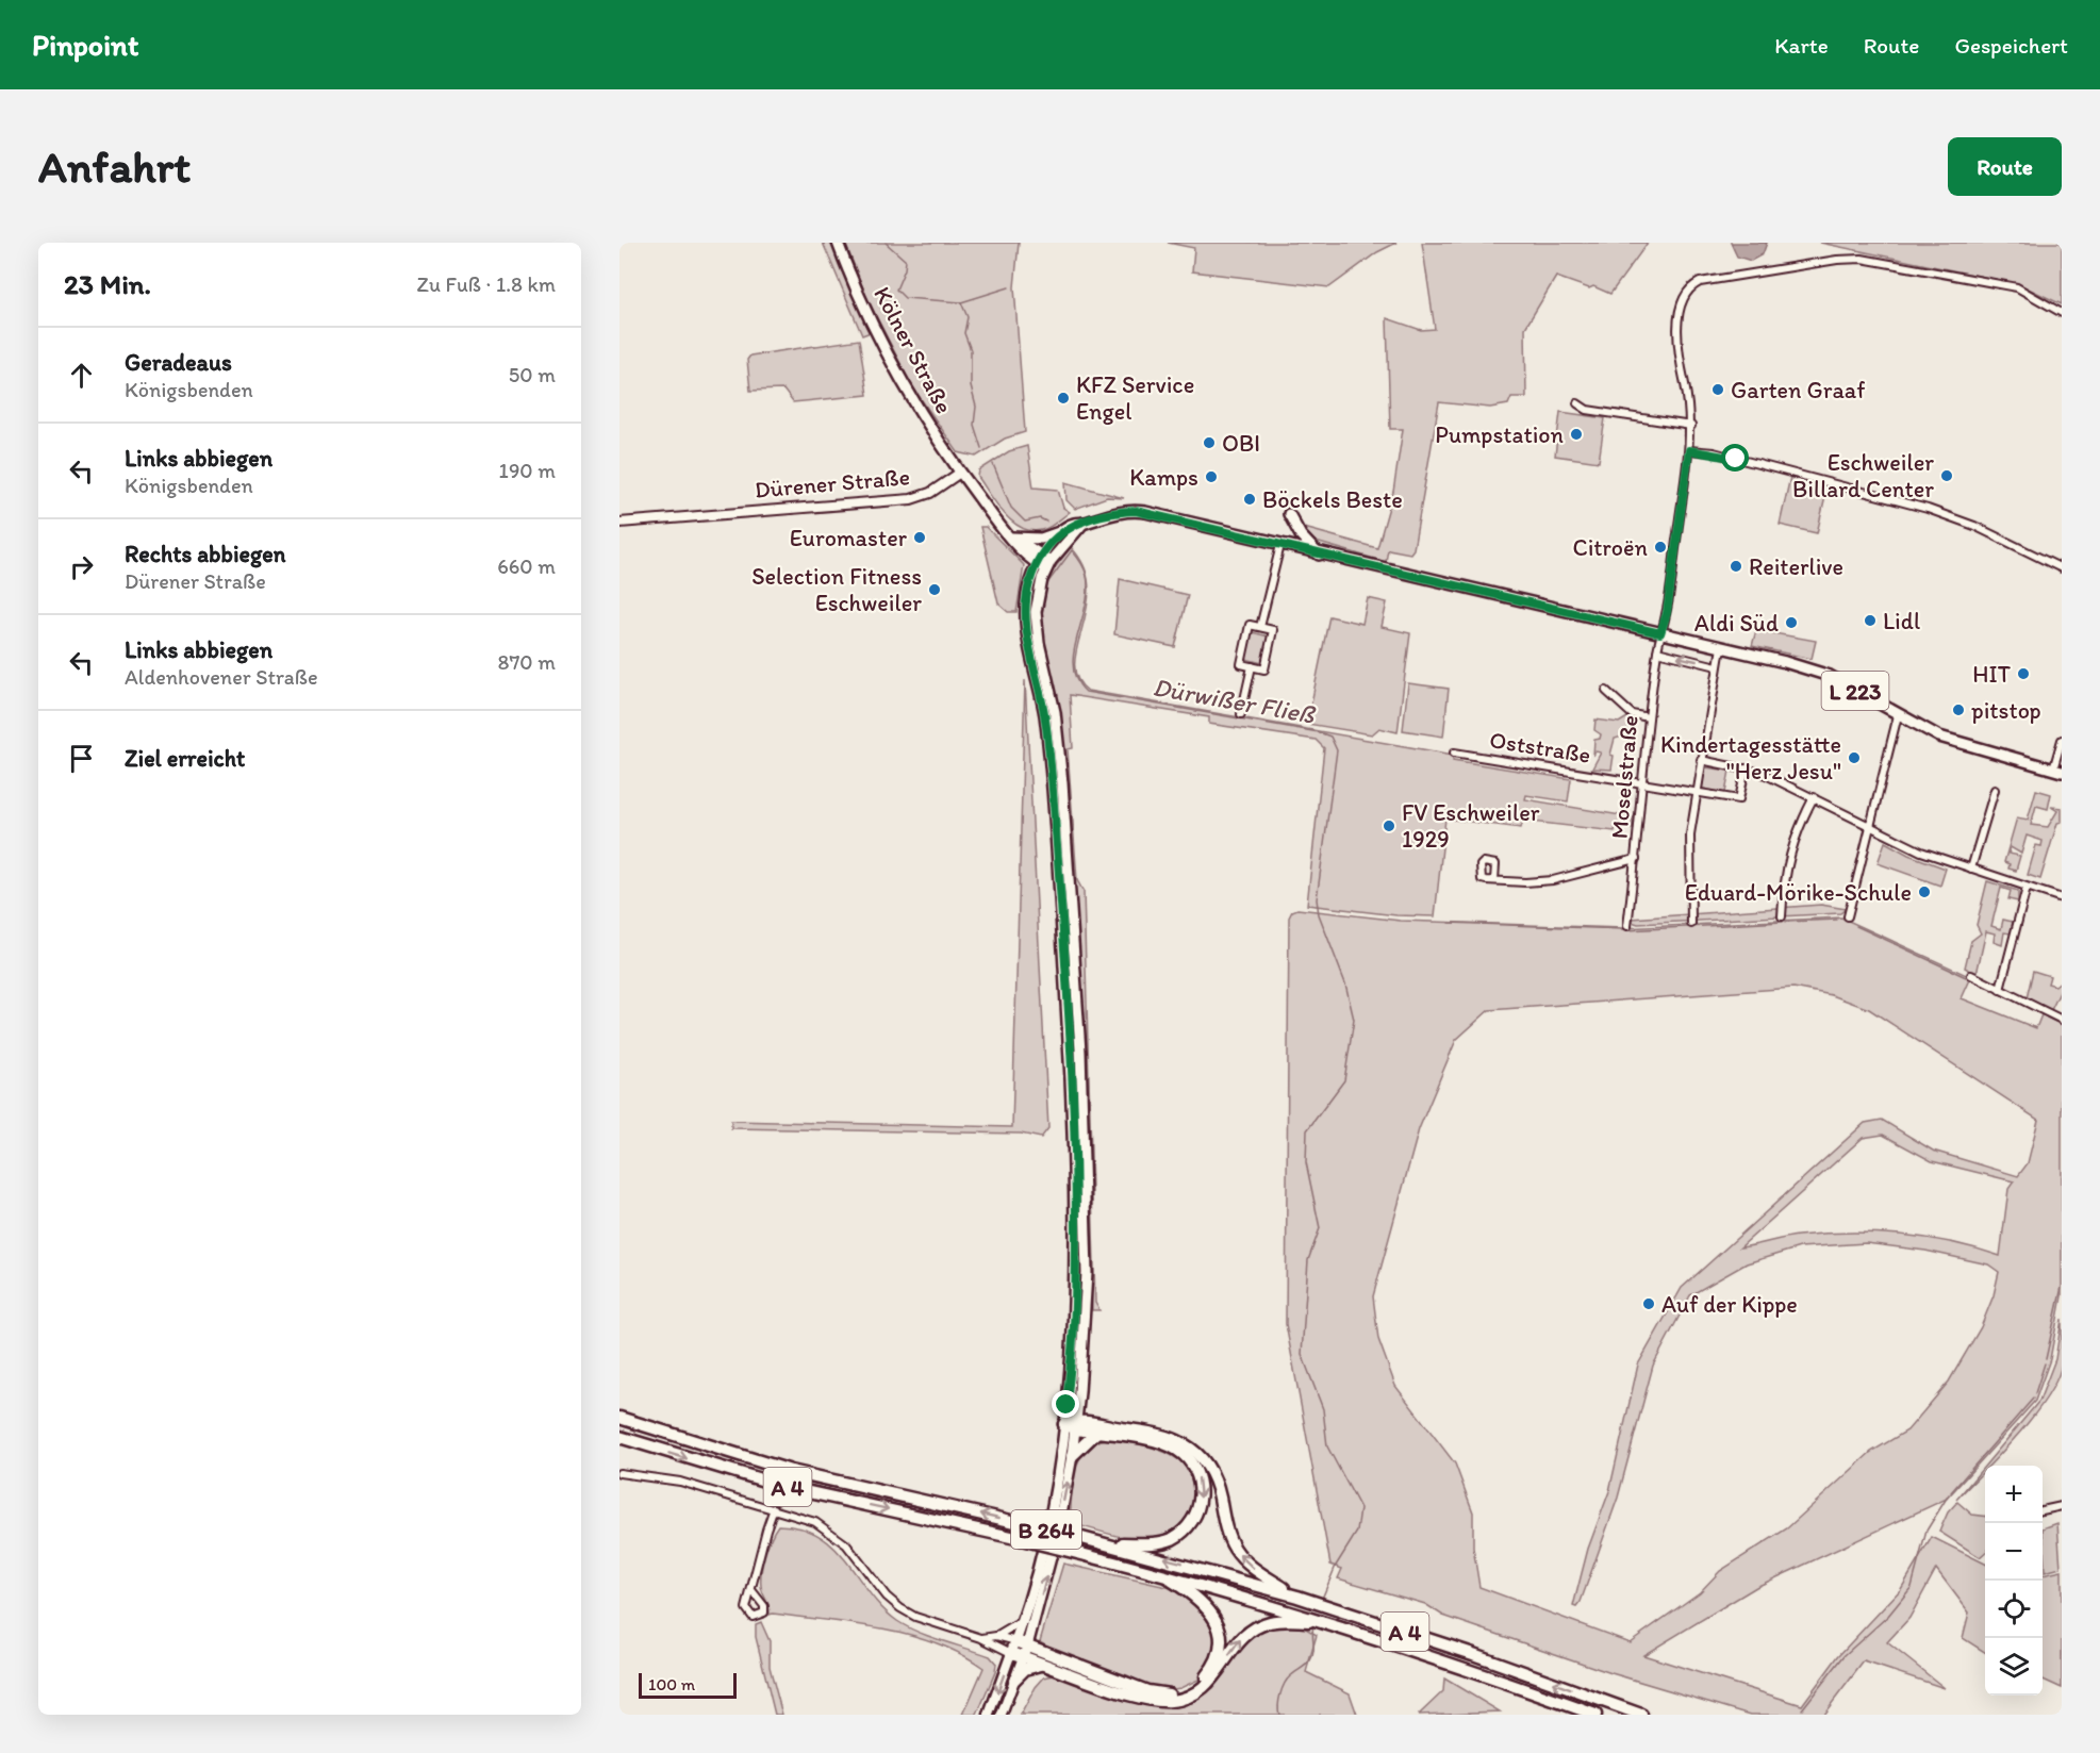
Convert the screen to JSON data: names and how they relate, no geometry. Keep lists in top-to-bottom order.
{
  "streets": {
    "highway": ["A 4"],
    "main road": ["Kölner Straße", "L 223", "B 264"],
    "street": ["Dürener Straße", "Oststraße", "Moselstraße"]
  },
  "crossings": [
    ["Kölner Straße", "Dürener Straße"],
    ["L 223", "Moselstraße"],
    ["L 223", "B 264"],
    ["Oststraße", "Moselstraße"]
  ],
  "water": ["Dürwißer Fließ"],
  "places": [
    "Garten Graaf",
    "KFZ Service Engel",
    "Pumpstation",
    "OBI",
    "Eschweiler Billard Center",
    "Kamps",
    "Böckels Beste",
    "Euromaster",
    "Citroën",
    "Reiterlive",
    "Selection Fitness Eschweiler",
    "Lidl",
    "Aldi Süd",
    "HIT",
    "pitstop",
    "Kindertagesstätte \"Herz Jesu\"",
    "FV Eschweiler 1929",
    "Eduard-Mörike-Schule",
    "Auf der Kippe"
  ],
  "scale_bar": "100 m",
  "page": {
    "header": "Pinpoint",
    "nav": ["Karte", "Route", "Gespeichert"],
    "buttons": "Route",
    "title": "Anfahrt",
    "heading": ["23 Min.", "Zu Fuß · 1.8 km"],
    "list": [
      ["Geradeaus", "Königsbenden", "50 m"],
      ["Links abbiegen", "Königsbenden", "190 m"],
      ["Rechts abbiegen", "Dürener Straße", "660 m"],
      ["Links abbiegen", "Aldenhovener Straße", "870 m"],
      "Ziel erreicht"
    ],
    "map_buttons": ["+", "−"],
    "scale": "100 m"
  }
}
